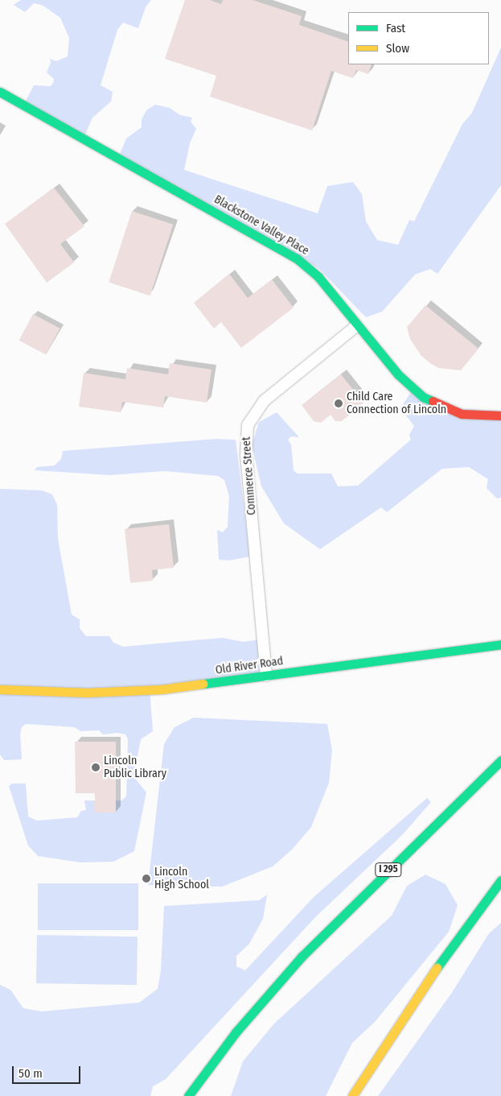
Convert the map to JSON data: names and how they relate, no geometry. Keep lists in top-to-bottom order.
{
  "streets": {
    "main road": ["Blackstone Valley Place", "Old River Road", "I 295"],
    "street": ["Commerce Street"]
  },
  "crossings": [
    ["Blackstone Valley Place", "Commerce Street"],
    ["Commerce Street", "Old River Road"]
  ],
  "places": ["Child Care Connection of Lincoln", "Lincoln Public Library", "Lincoln High School"],
  "legend": ["Fast", "Slow"],
  "scale_bar": "50 m"
}
